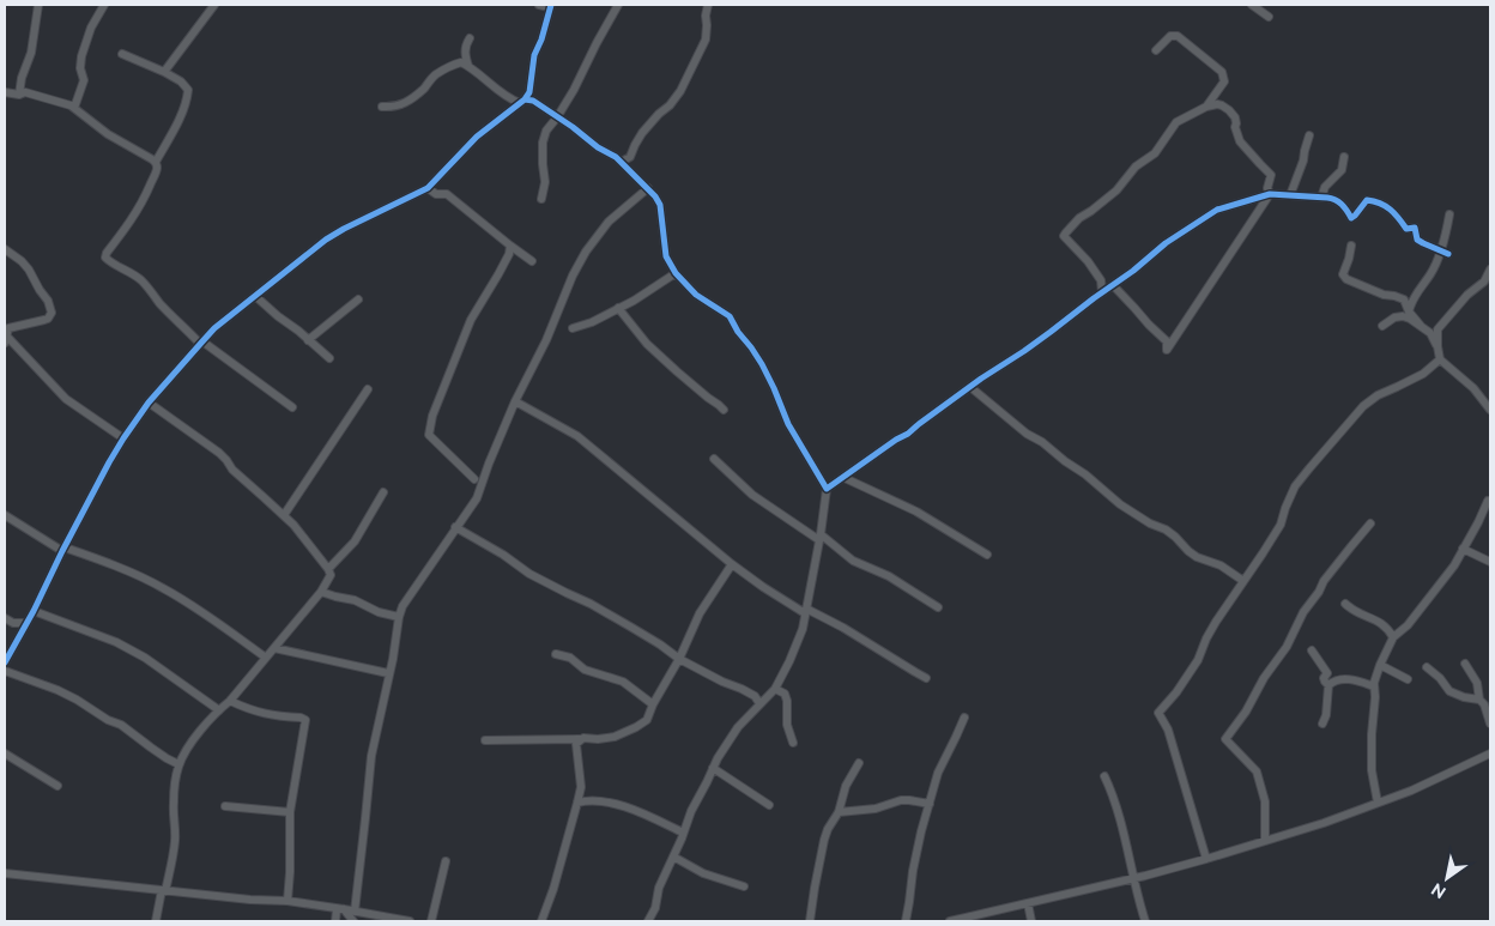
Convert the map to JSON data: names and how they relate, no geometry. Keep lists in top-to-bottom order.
{
  "north": "bottom left"
}
